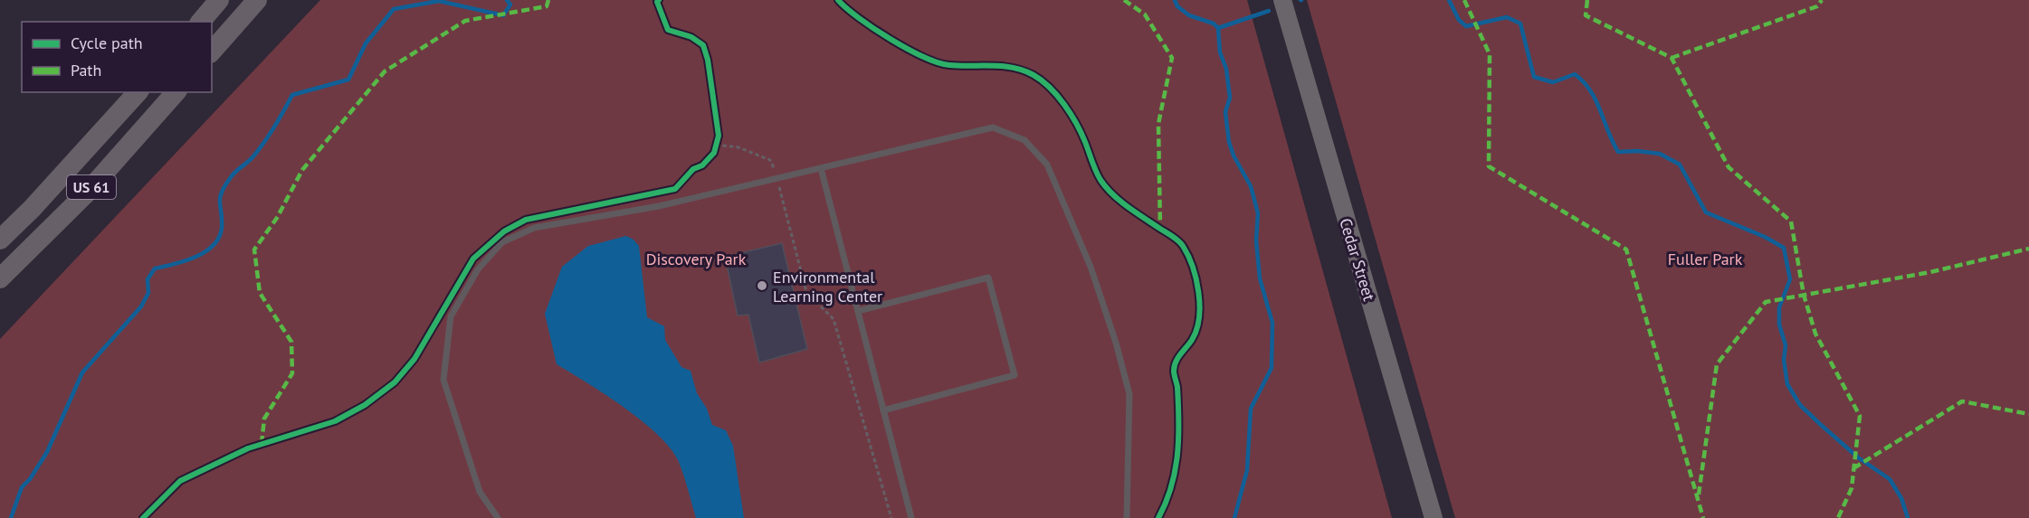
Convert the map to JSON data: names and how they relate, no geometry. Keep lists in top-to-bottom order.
{
  "streets": {
    "highway": ["US 61"],
    "main road": ["Cedar Street"]
  },
  "parks": ["Discovery Park", "Fuller Park"],
  "places": ["Environmental Learning Center"],
  "legend": ["Cycle path", "Path"]
}
